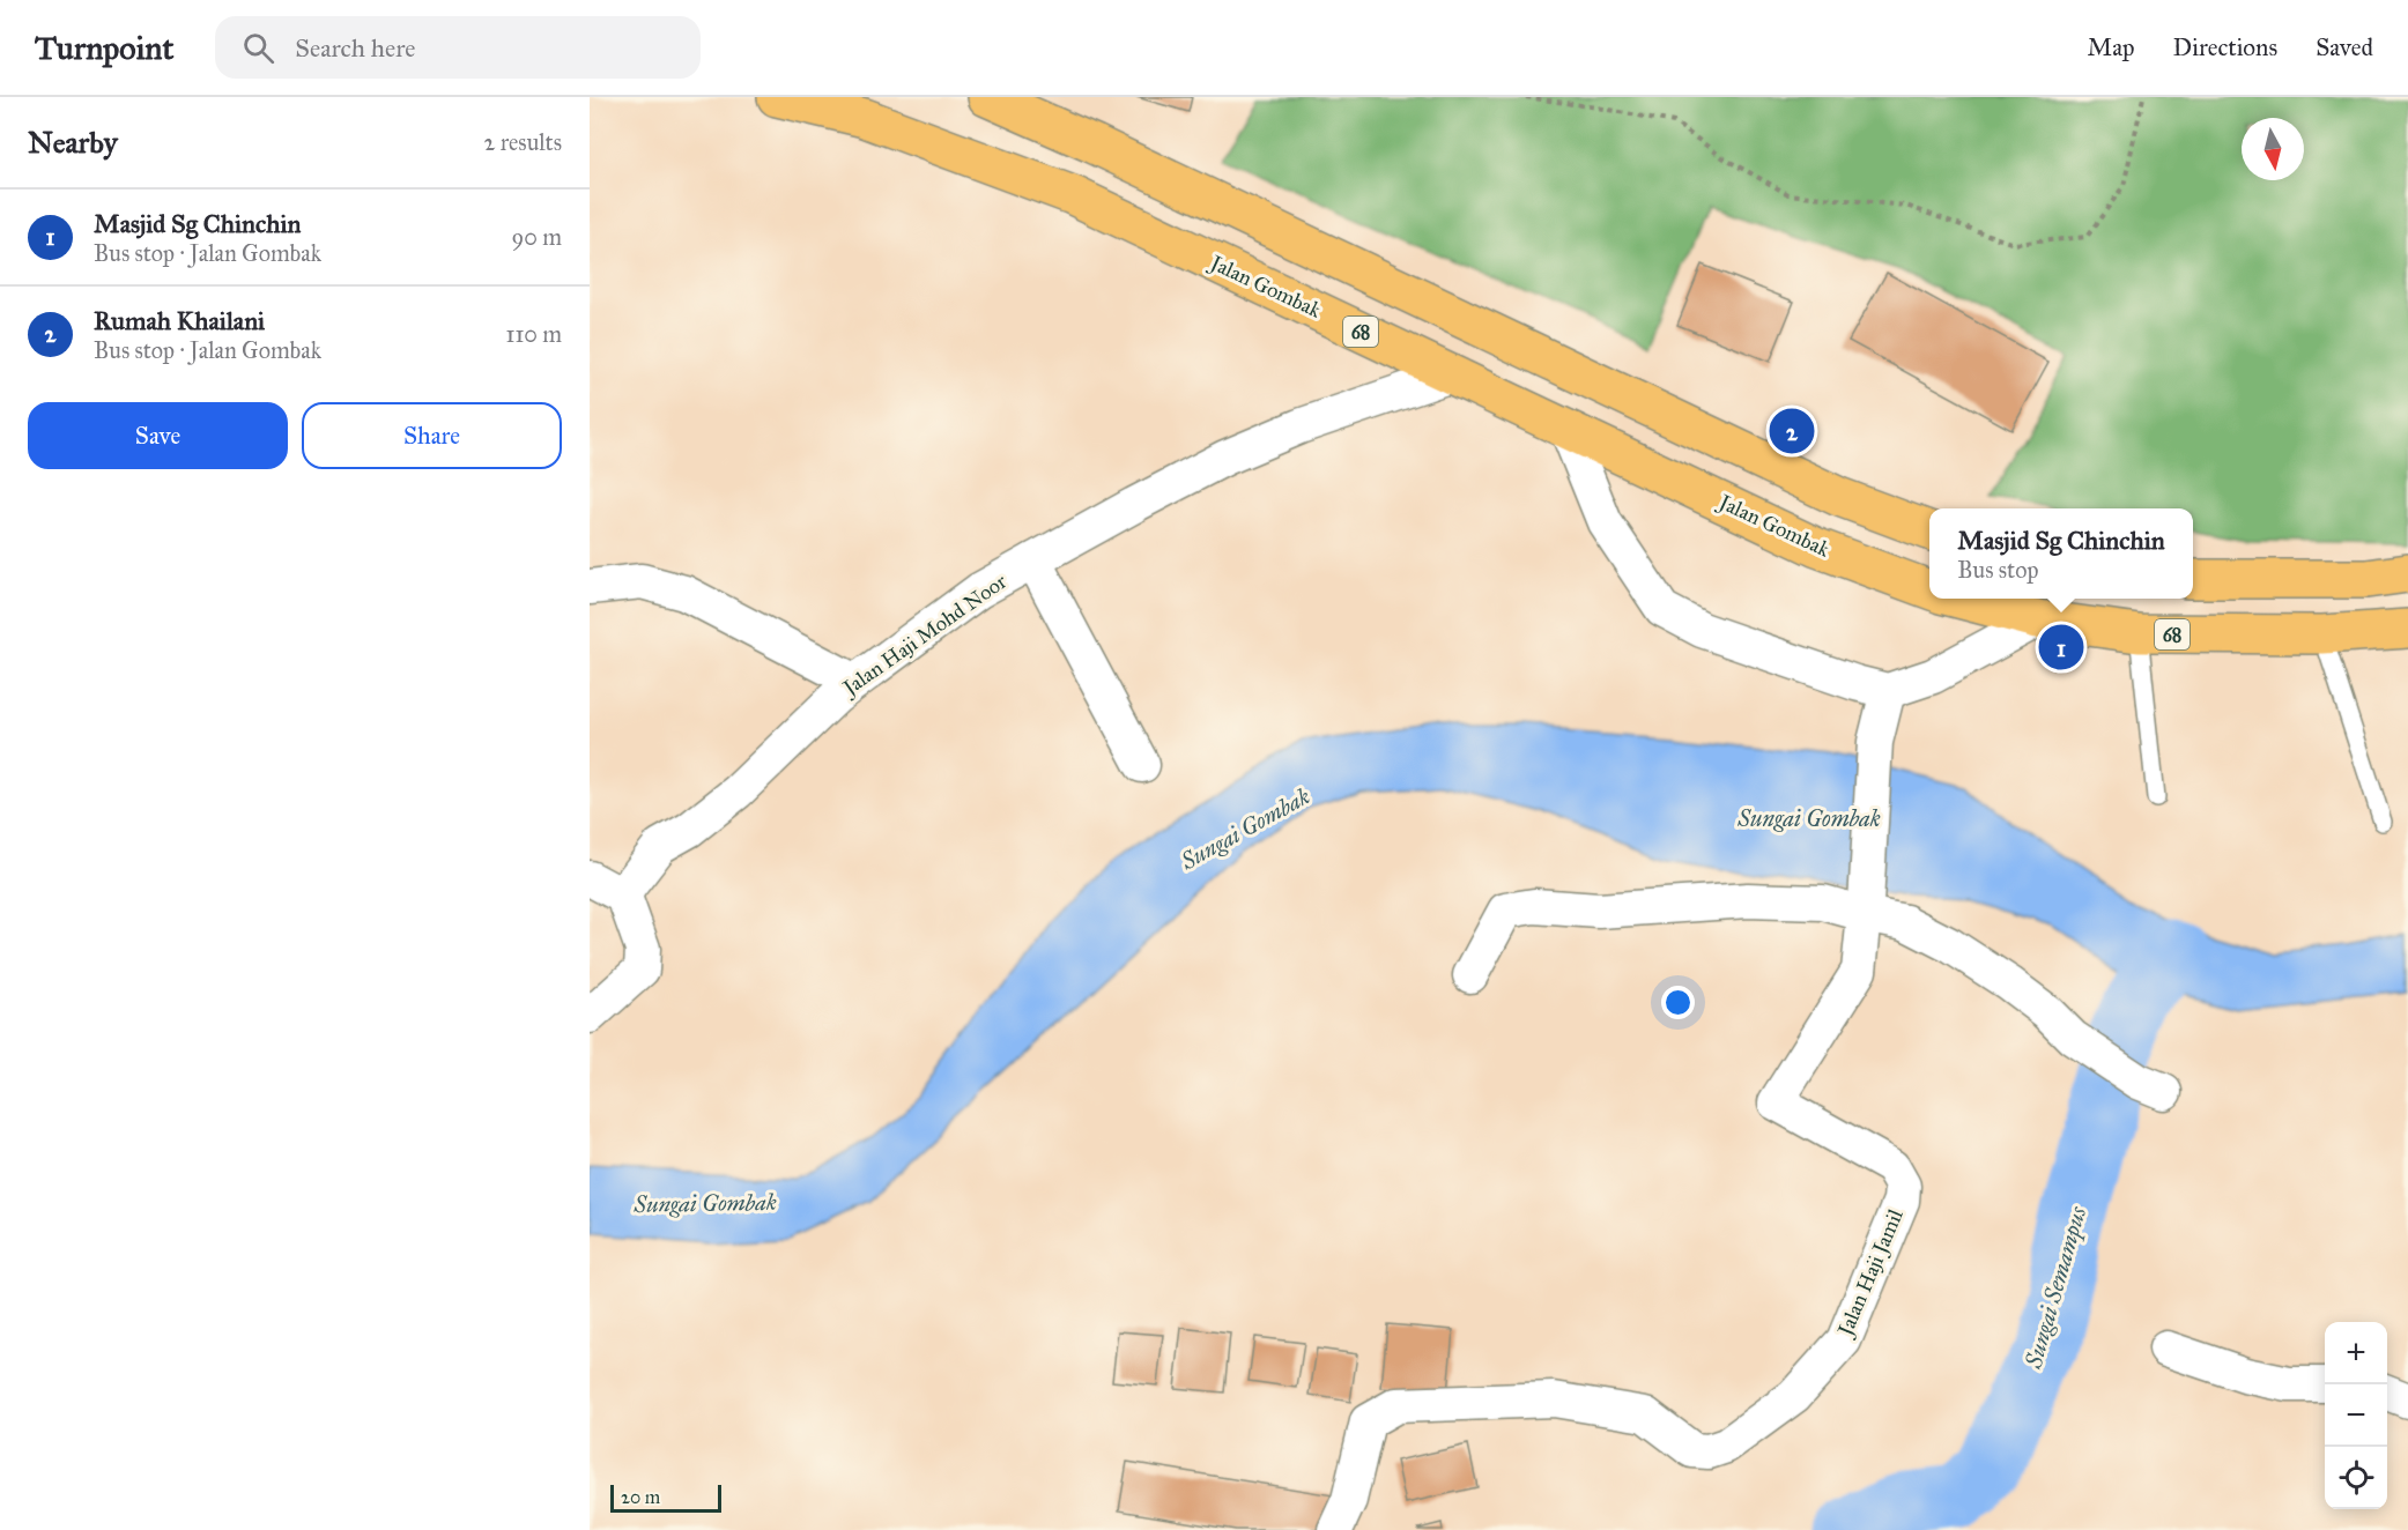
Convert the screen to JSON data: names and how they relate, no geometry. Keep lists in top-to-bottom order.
{
  "streets": {
    "main road": ["Jalan Gombak", "68"],
    "street": ["Jalan Haji Mohd Noor", "Jalan Haji Jamil"]
  },
  "crossings": [
    ["Jalan Gombak", "Jalan Haji Mohd Noor"]
  ],
  "water": ["Sungai Gombak", "Sungai Semampus"],
  "scale_bar": "20 m",
  "north": "bottom",
  "page": {
    "header": "Turnpoint",
    "search": "Search here",
    "nav": ["Map", "Directions", "Saved"],
    "heading": ["Nearby", "2 results"],
    "list": [
      {
        "mark": "1",
        "name": "Masjid Sg Chinchin",
        "note": "Bus stop · Jalan Gombak",
        "value": "90 m"
      },
      {
        "mark": "2",
        "name": "Rumah Khailani",
        "note": "Bus stop · Jalan Gombak",
        "value": "110 m"
      }
    ],
    "buttons": ["Save", "Share"],
    "pins": ["2", "1"],
    "popup": ["Masjid Sg Chinchin", "Bus stop"],
    "map_buttons": ["+", "−"],
    "scale": "20 m"
  }
}
